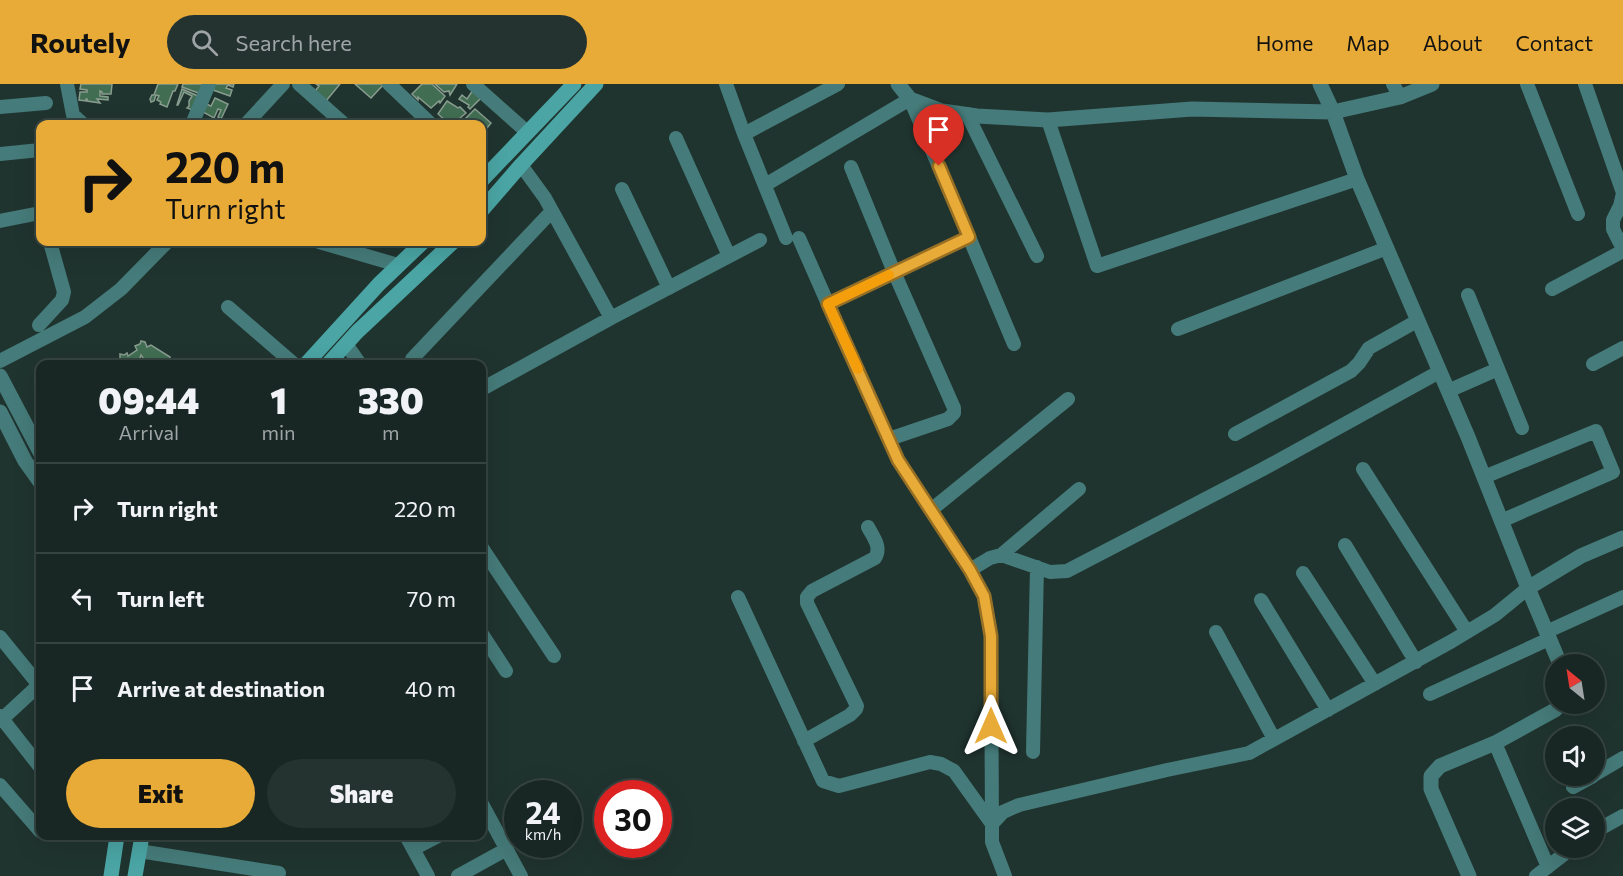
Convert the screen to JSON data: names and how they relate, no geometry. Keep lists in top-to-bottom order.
{
  "north": "top left",
  "page": {
    "header": "Routely",
    "search": "Search here",
    "nav": [
      "Home",
      "Map",
      "About",
      "Contact"
    ],
    "turn": ["220 m", "Turn right"],
    "eta": [
      "09:44",
      "Arrival",
      "1",
      "min",
      "330",
      "m"
    ],
    "list": [
      {
        "name": "Turn right",
        "value": "220 m"
      },
      {
        "name": "Turn left",
        "value": "70 m"
      },
      {
        "name": "Arrive at destination",
        "value": "40 m"
      }
    ],
    "buttons": ["Exit", "Share"],
    "speed": "24 km/h",
    "limit": "30"
  }
}
